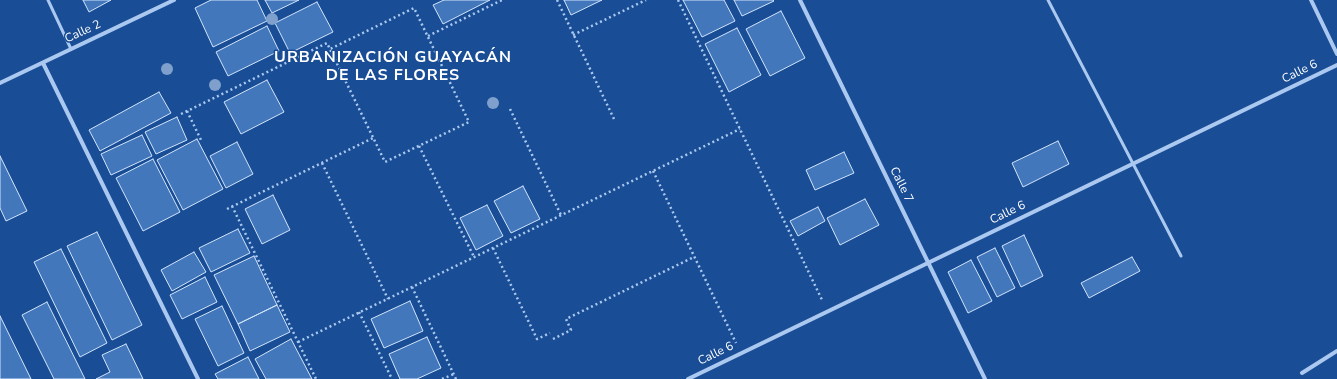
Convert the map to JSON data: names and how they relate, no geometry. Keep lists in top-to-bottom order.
{
  "streets": {
    "street": ["Calle 2", "Calle 6", "Calle 7"]
  },
  "crossings": [
    ["Calle 6", "Calle 7"]
  ],
  "districts": ["URBANIZACIÓN GUAYACÁN DE LAS FLORES"]
}
